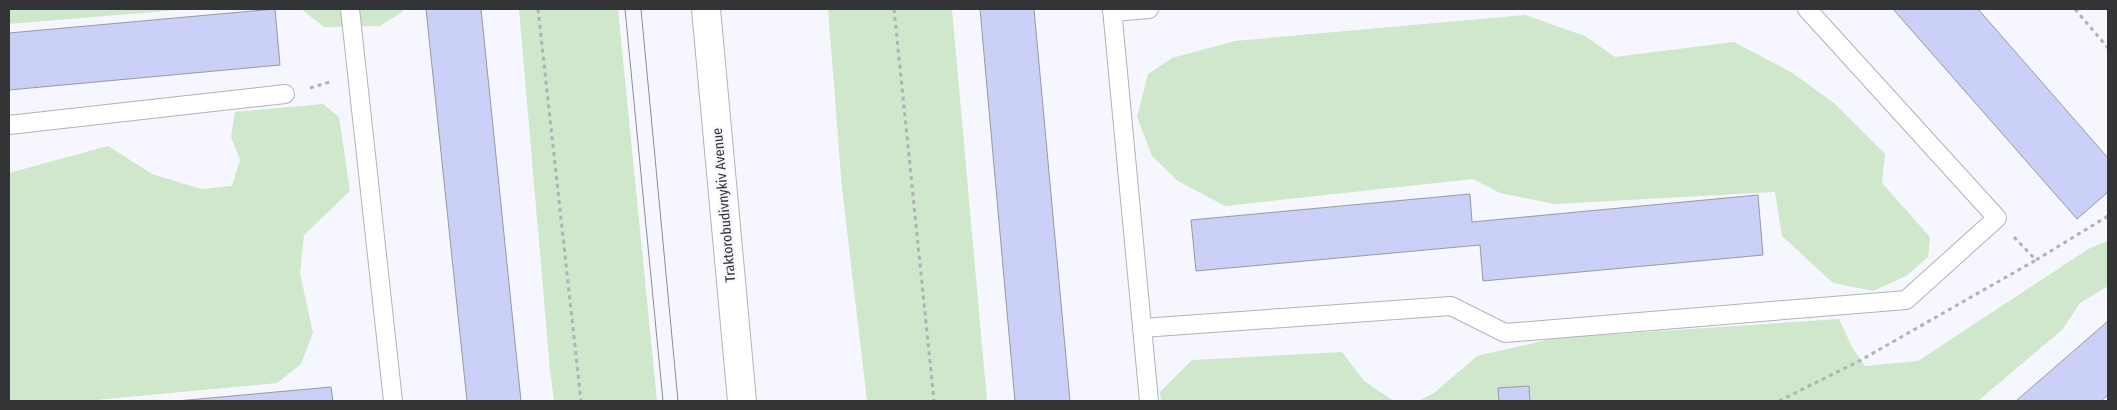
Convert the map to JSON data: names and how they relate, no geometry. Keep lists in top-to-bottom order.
{
  "streets": {
    "street": ["Traktorobudivnykiv Avenue"]
  }
}
